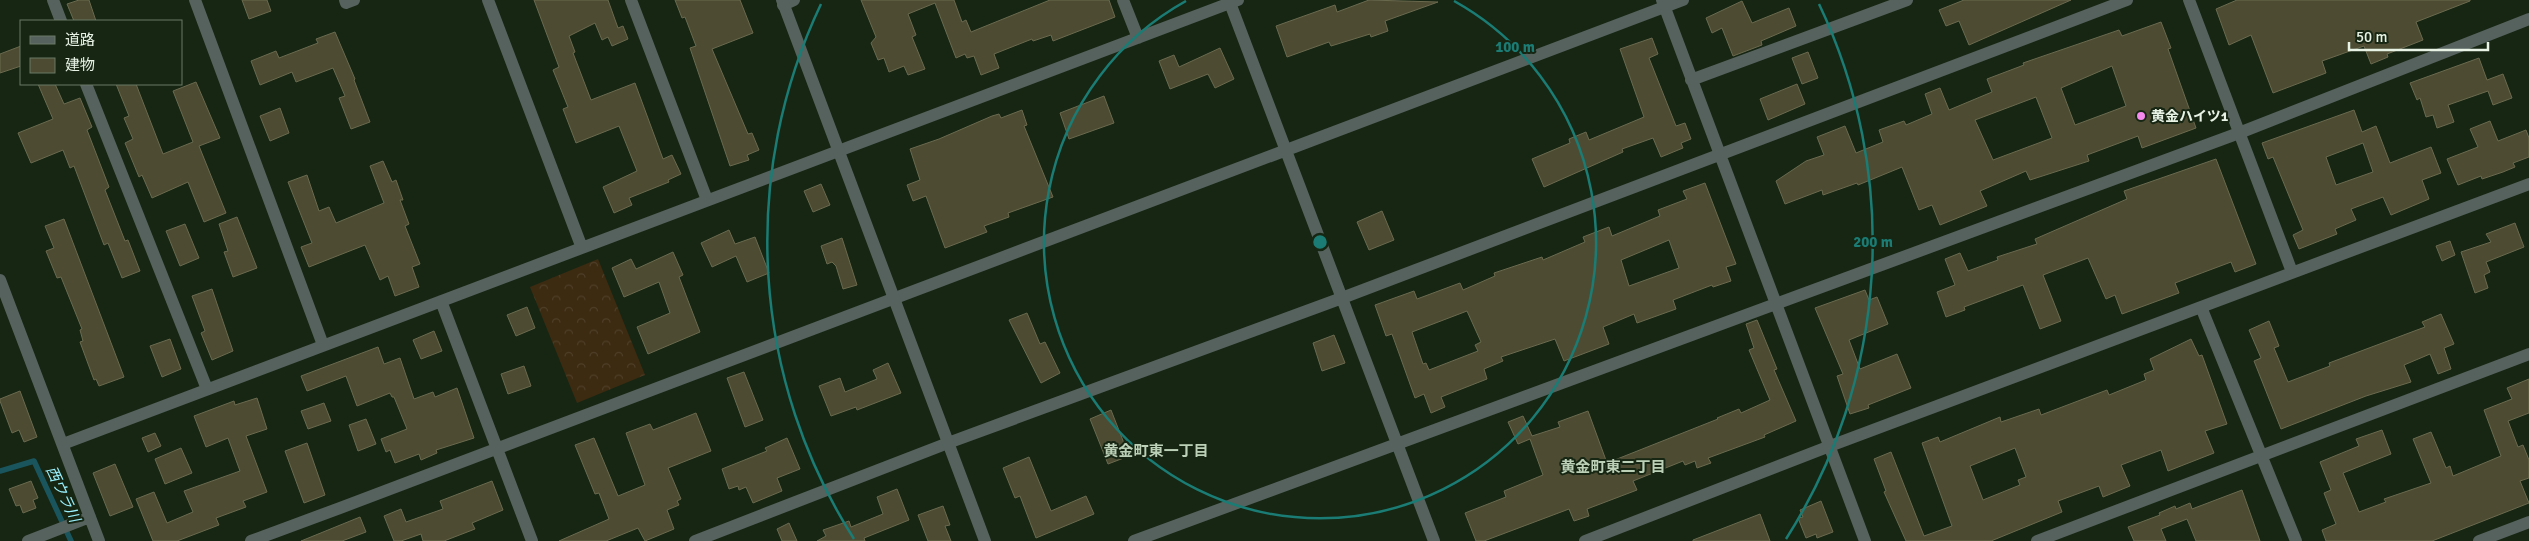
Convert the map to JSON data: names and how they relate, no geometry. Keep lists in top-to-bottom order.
{
  "districts": ["黄金町東一丁目", "黄金町東二丁目"],
  "water": ["西ウラ川"],
  "places": ["黄金ハイツ1"],
  "legend": ["道路", "建物"],
  "scale_bar": "50 m",
  "rings": ["100 m", "200 m"]
}
